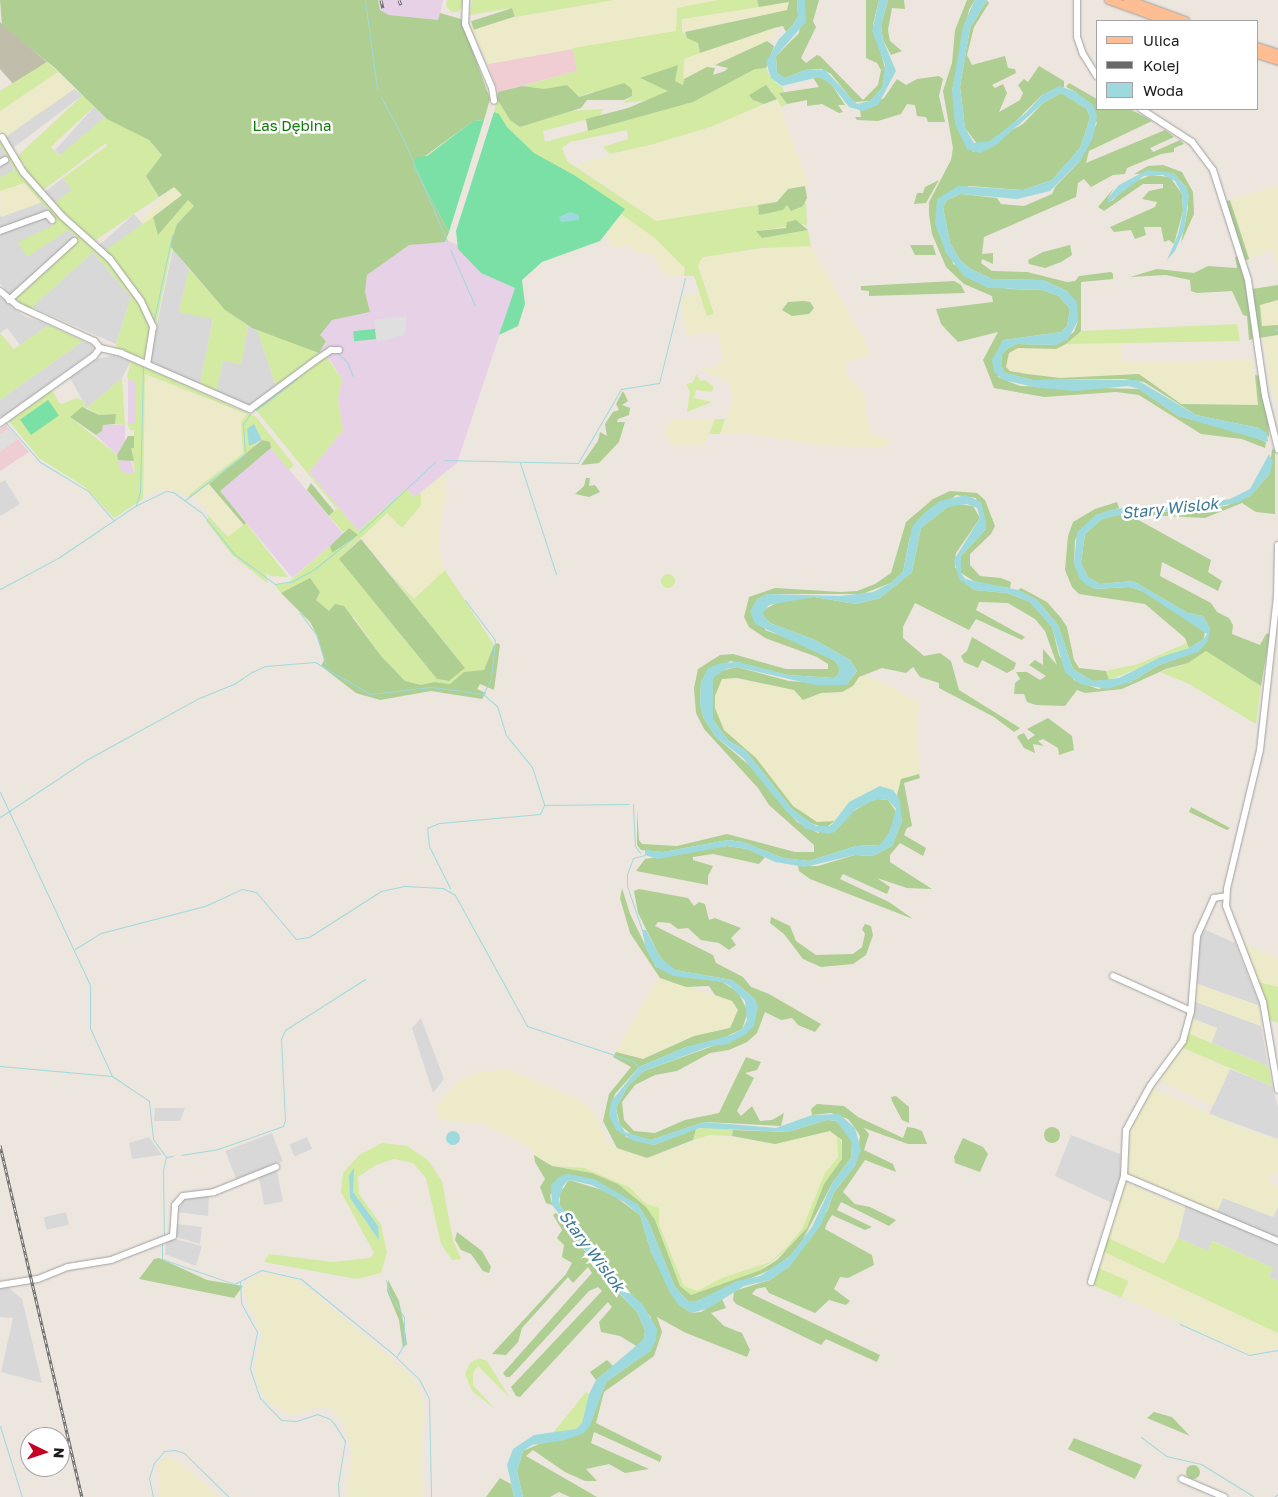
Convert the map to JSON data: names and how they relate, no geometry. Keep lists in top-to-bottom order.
{
  "water": ["Stary Wislok"],
  "parks": ["Las Dębina"],
  "legend": ["Ulica", "Kolej", "Woda"],
  "north": "right"
}
